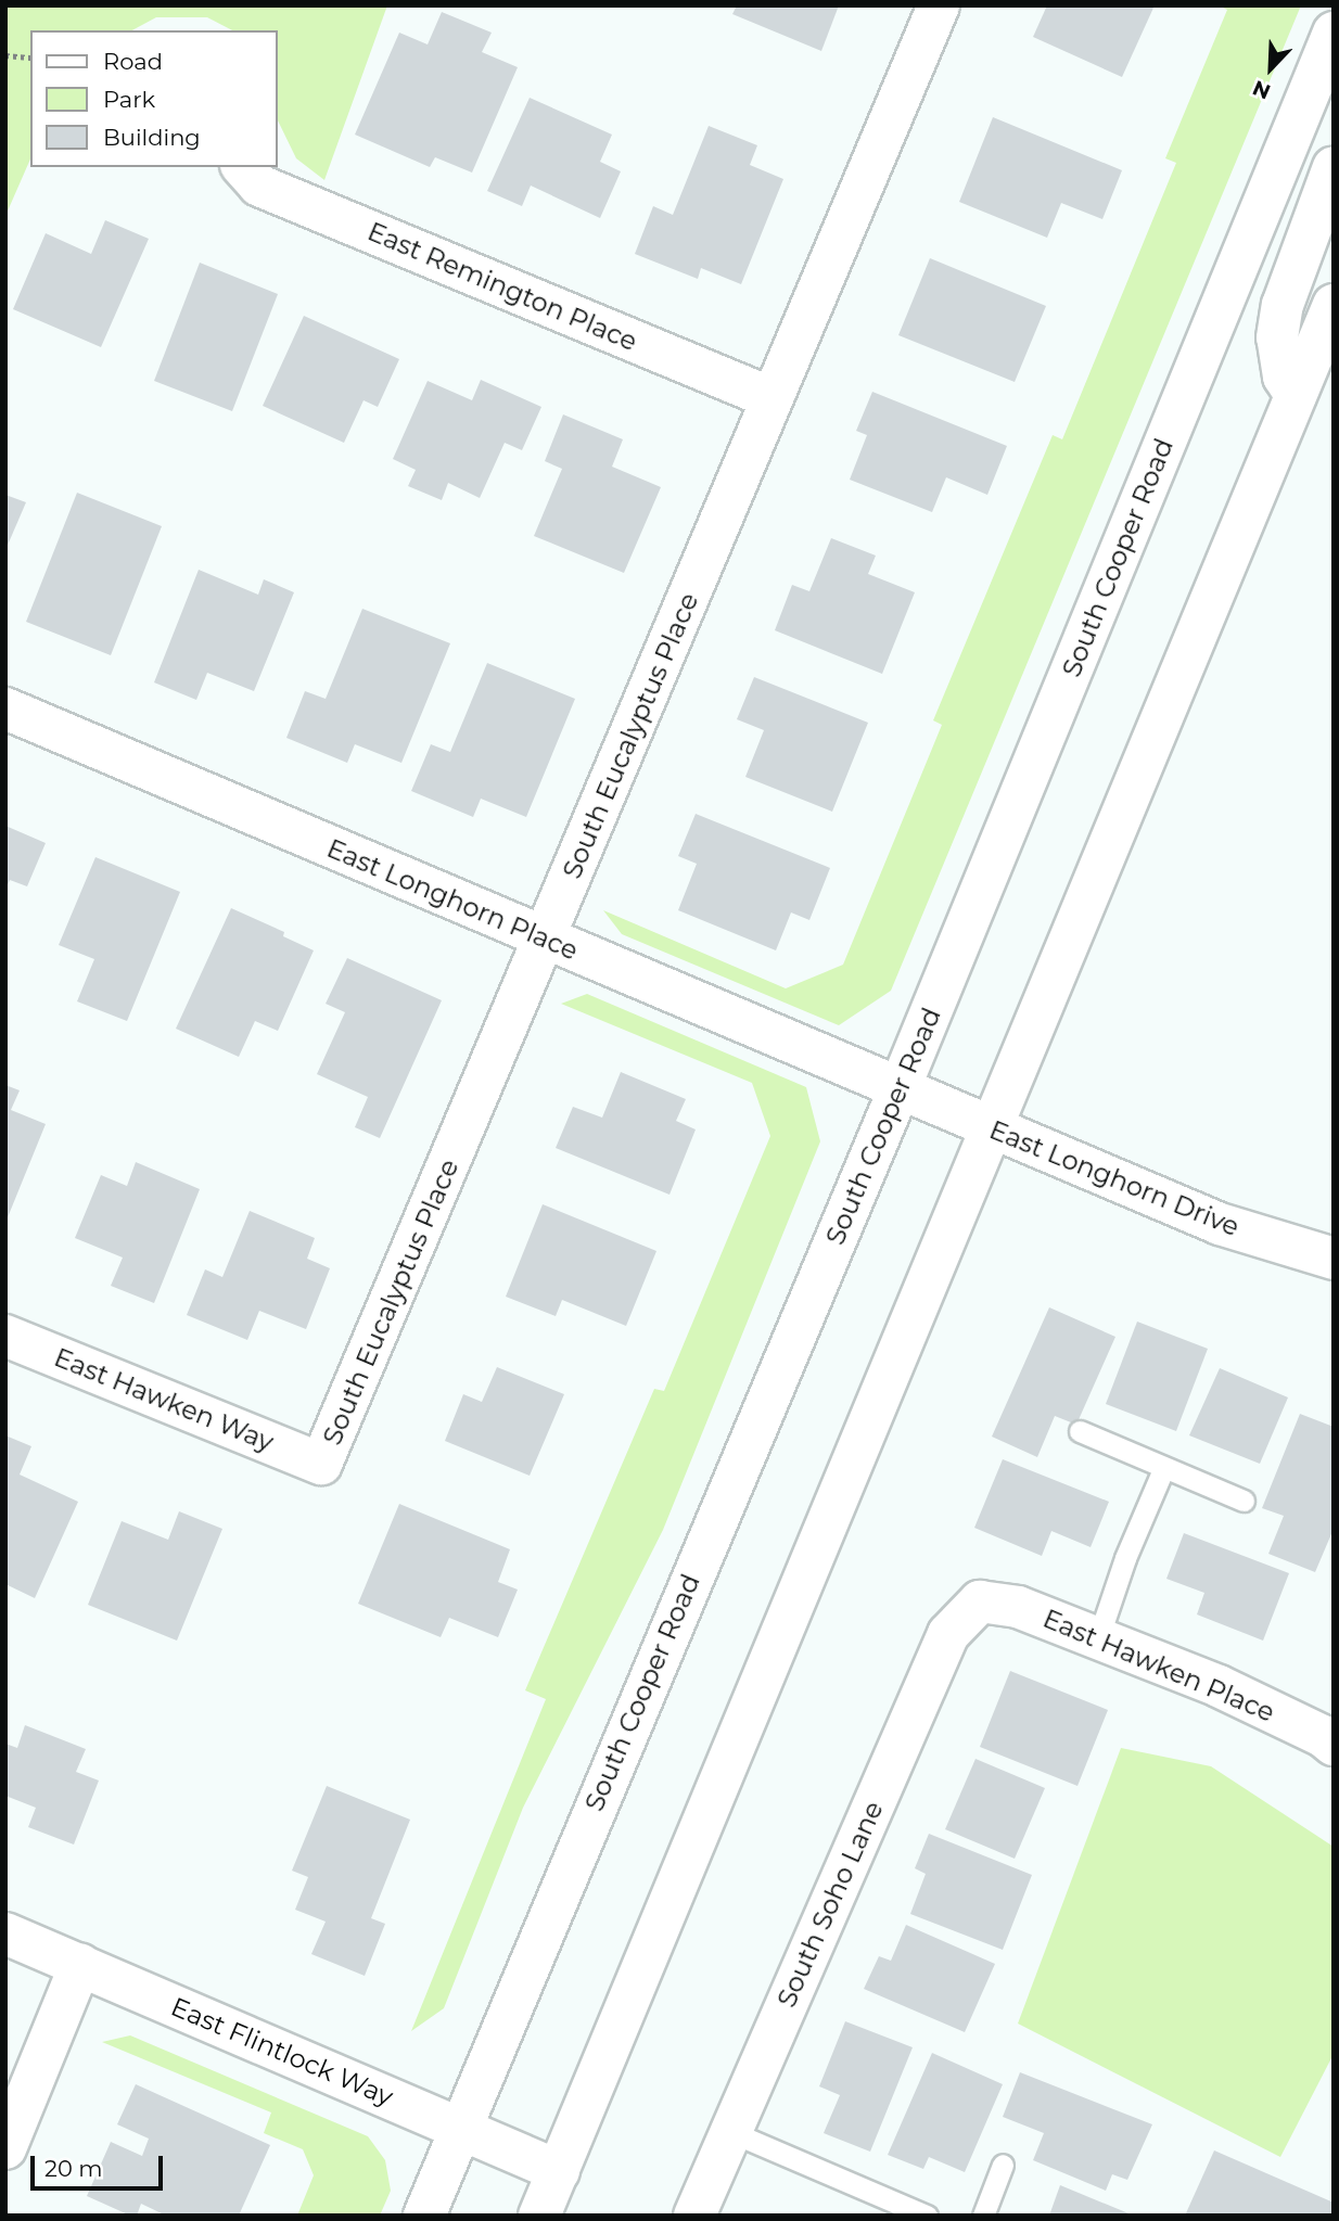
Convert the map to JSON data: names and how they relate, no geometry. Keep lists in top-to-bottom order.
{
  "streets": {
    "street": [
      "East Remington Place",
      "South Cooper Road",
      "South Eucalyptus Place",
      "East Longhorn Place",
      "East Longhorn Drive",
      "East Hawken Way",
      "East Hawken Place",
      "South Soho Lane",
      "East Flintlock Way"
    ]
  },
  "crossings": [
    ["East Remington Place", "South Eucalyptus Place"],
    ["South Cooper Road", "East Longhorn Place"],
    ["South Cooper Road", "East Longhorn Drive"],
    ["South Cooper Road", "East Flintlock Way"],
    ["South Eucalyptus Place", "East Longhorn Place"],
    ["South Eucalyptus Place", "East Hawken Way"],
    ["East Longhorn Place", "East Longhorn Drive"],
    ["East Hawken Place", "South Soho Lane"]
  ],
  "legend": ["Road", "Park", "Building"],
  "scale_bar": "20 m",
  "north": "bottom left"
}
